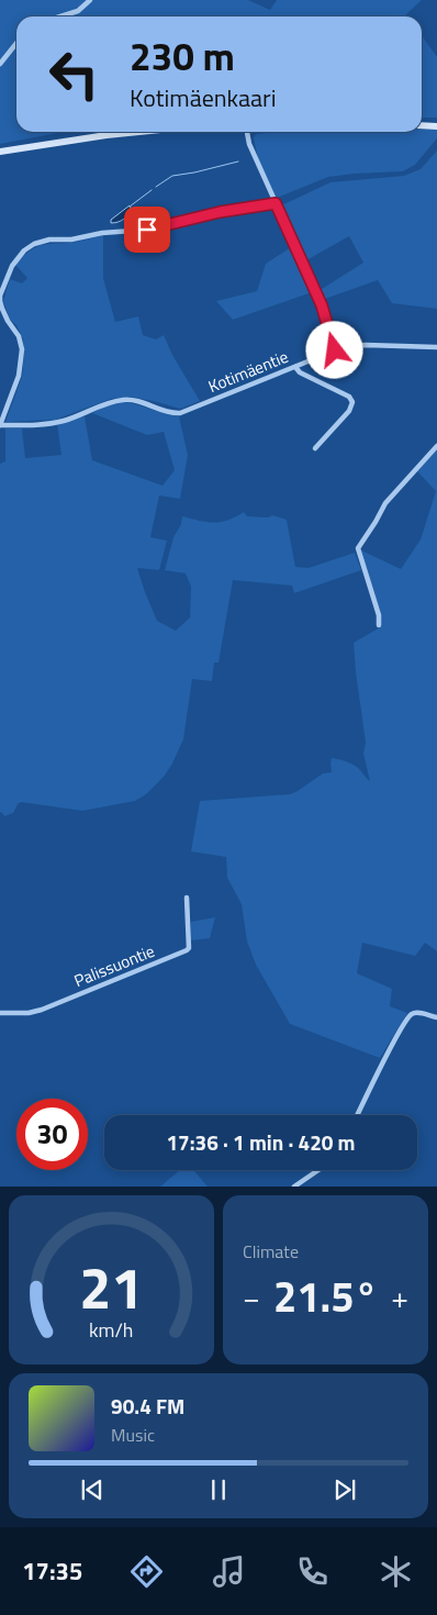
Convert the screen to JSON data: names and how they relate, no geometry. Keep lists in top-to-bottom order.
{
  "streets": {
    "street": ["Kotimäentie", "Palissuontie"]
  },
  "page": {
    "turn": ["230 m", "Kotimäenkaari"],
    "limit": "30",
    "trip": "17:36 · 1 min · 420 m",
    "tile": "Climate",
    "heat": ["−", "21.5°", "+"],
    "song": ["90.4 FM", "Music"],
    "tabs": "17:35",
    "gauge": ["21", "km/h"]
  }
}
